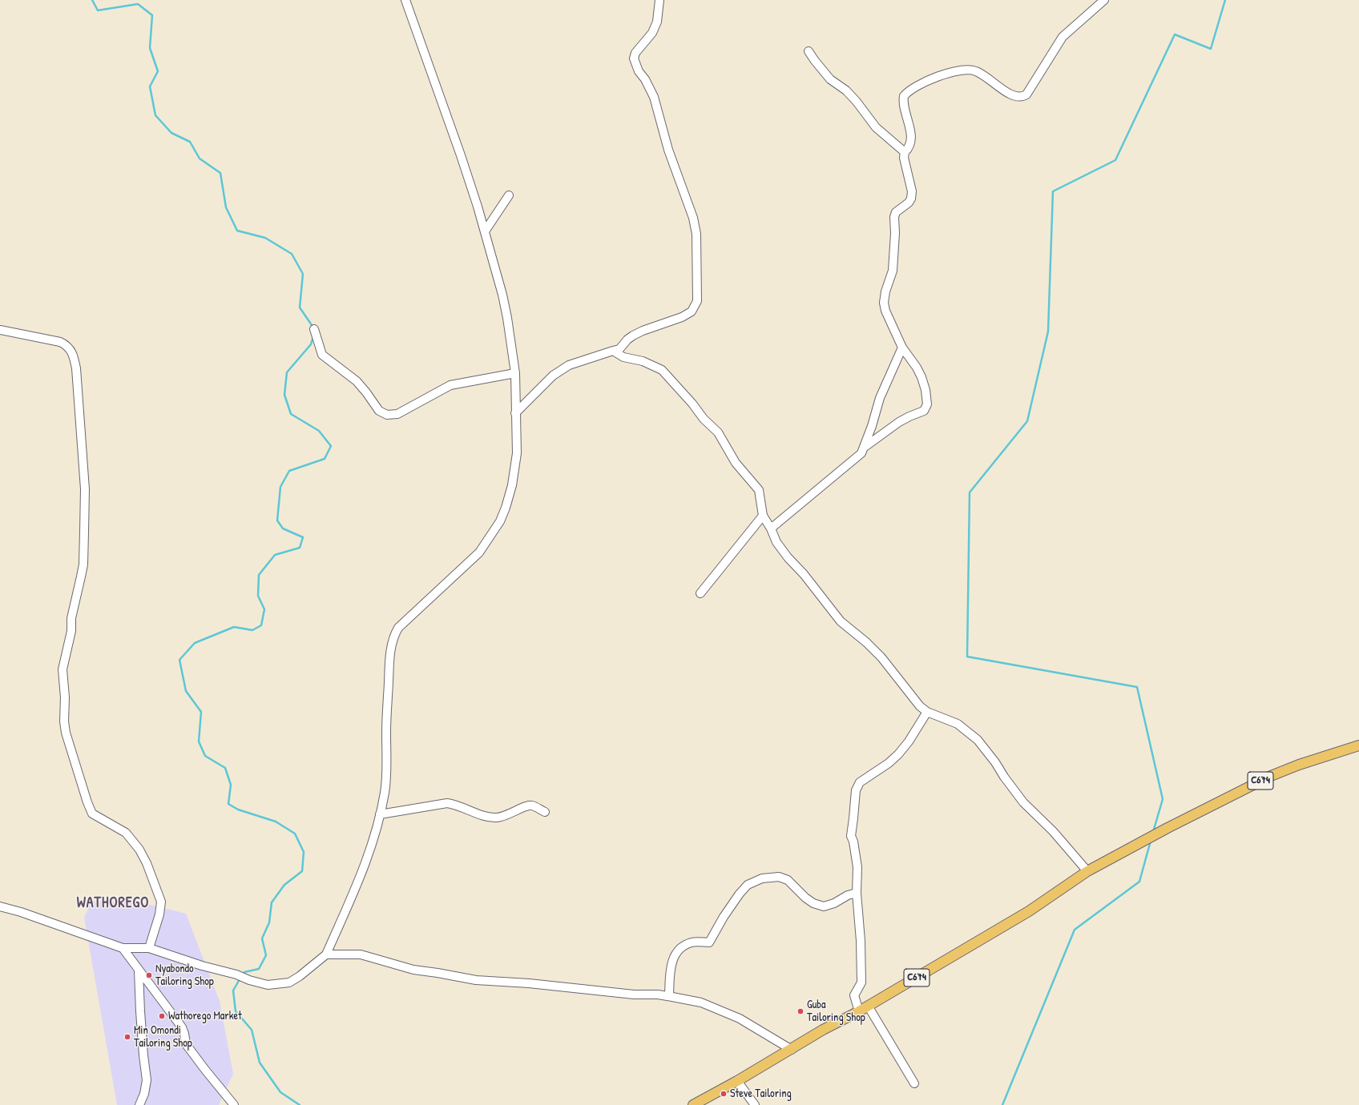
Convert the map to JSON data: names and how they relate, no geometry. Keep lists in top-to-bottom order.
{
  "streets": {
    "main road": ["C674"]
  },
  "districts": ["WATHOREGO"],
  "places": [
    "Nyabondo Tailoring Shop",
    "Guba Tailoring Shop",
    "Wathorego Market",
    "Min Omondi Tailoring Shop",
    "Steve Tailoring"
  ]
}
